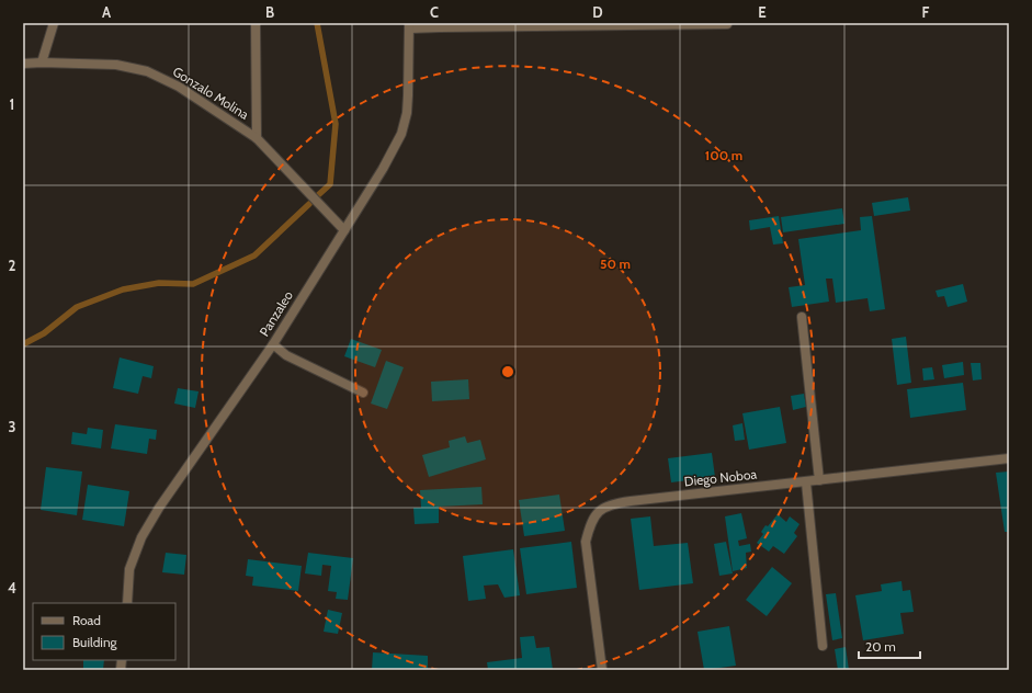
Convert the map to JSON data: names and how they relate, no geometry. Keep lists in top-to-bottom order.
{
  "streets": {
    "street": ["Gonzalo Molina", "Panzaleo", "Diego Noboa"]
  },
  "crossings": [
    ["Gonzalo Molina", "Panzaleo"]
  ],
  "legend": ["Road", "Building"],
  "scale_bar": "20 m",
  "grid": {
    "columns": [
      "A",
      "B",
      "C",
      "D",
      "E",
      "F"
    ],
    "rows": [
      "1",
      "2",
      "3",
      "4"
    ]
  },
  "rings": ["100 m", "50 m"]
}
